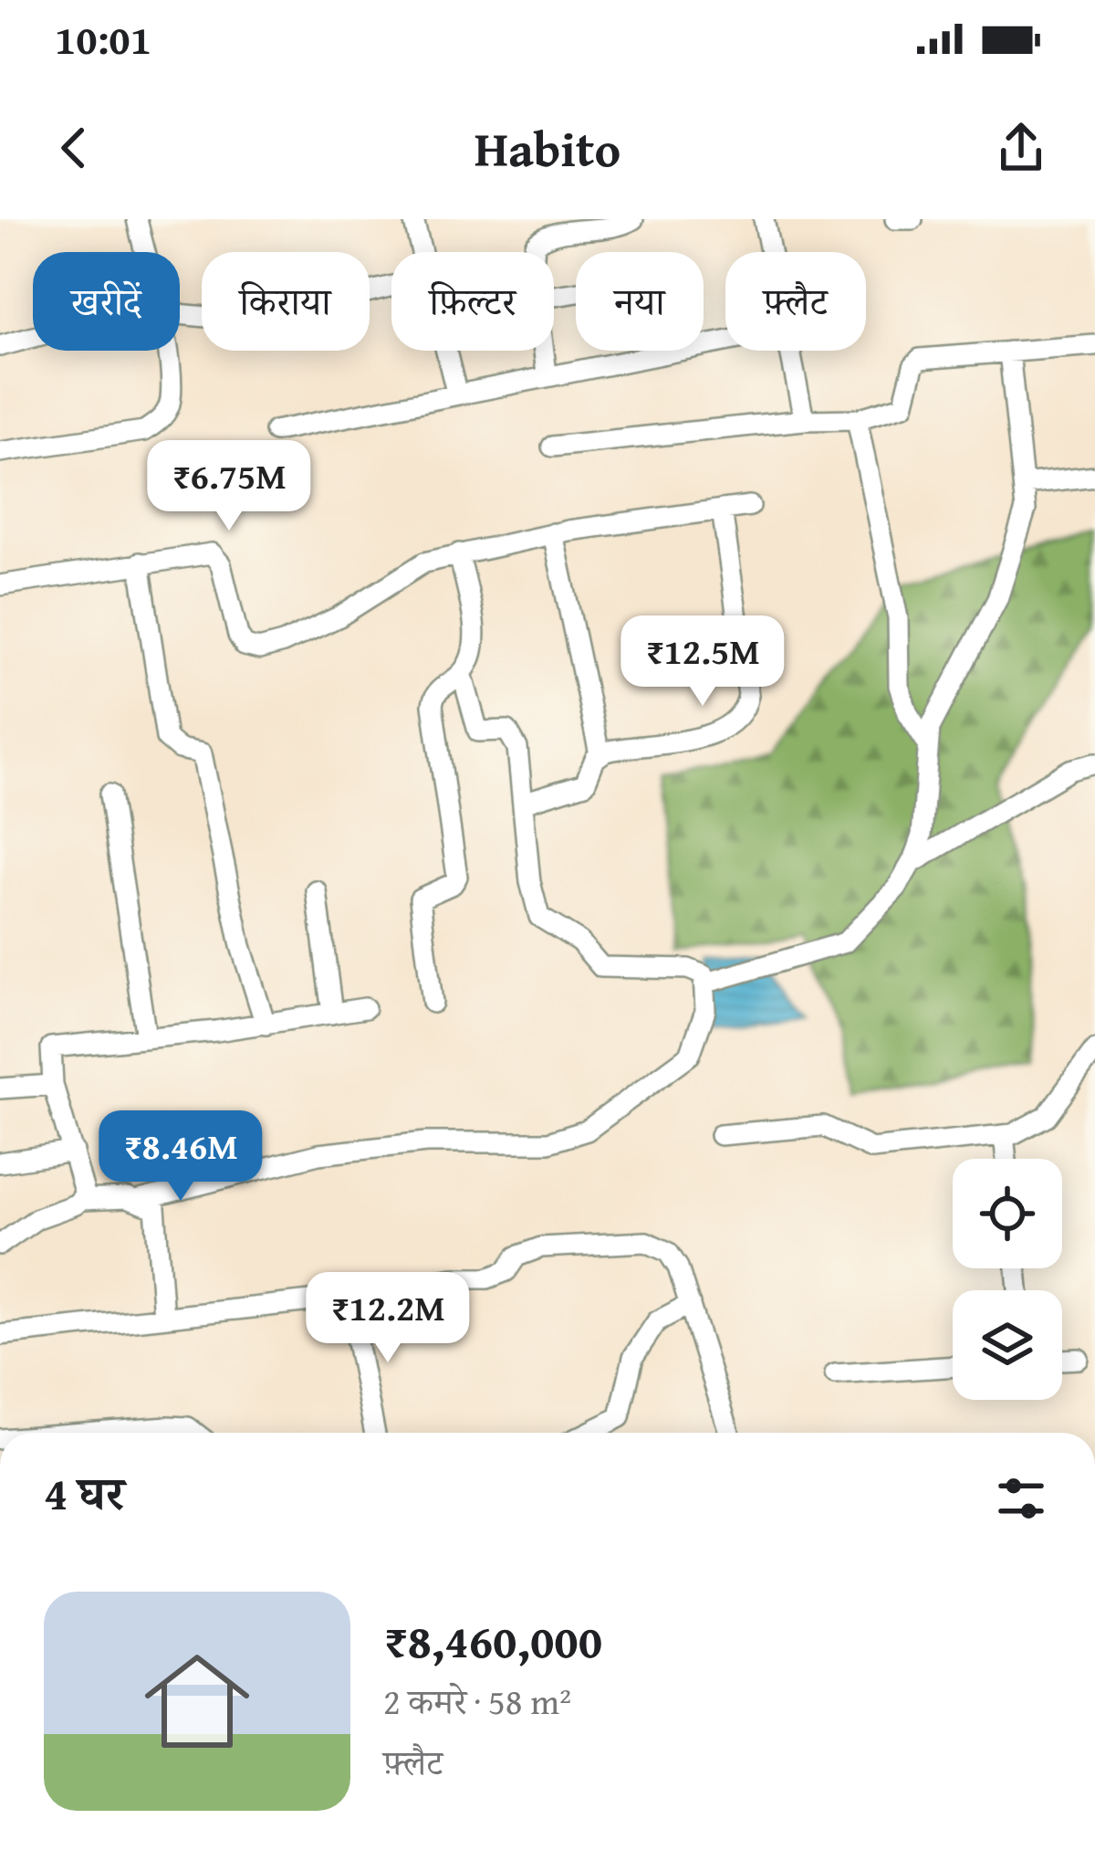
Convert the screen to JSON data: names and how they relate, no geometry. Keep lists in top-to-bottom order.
{
  "page": {
    "status": "10:01",
    "header": "Habito",
    "chip": [
      "खरीदें",
      "किराया",
      "फ़िल्टर",
      "नया",
      "फ़्लैट"
    ],
    "price": [
      "₹6.75M",
      "₹12.5M",
      "₹8.46M",
      "₹12.2M"
    ],
    "heading": "4 घर",
    "list": [
      {
        "name": "₹8,460,000",
        "note": "2 कमरे · 58 m² · फ़्लैट"
      }
    ]
  }
}
